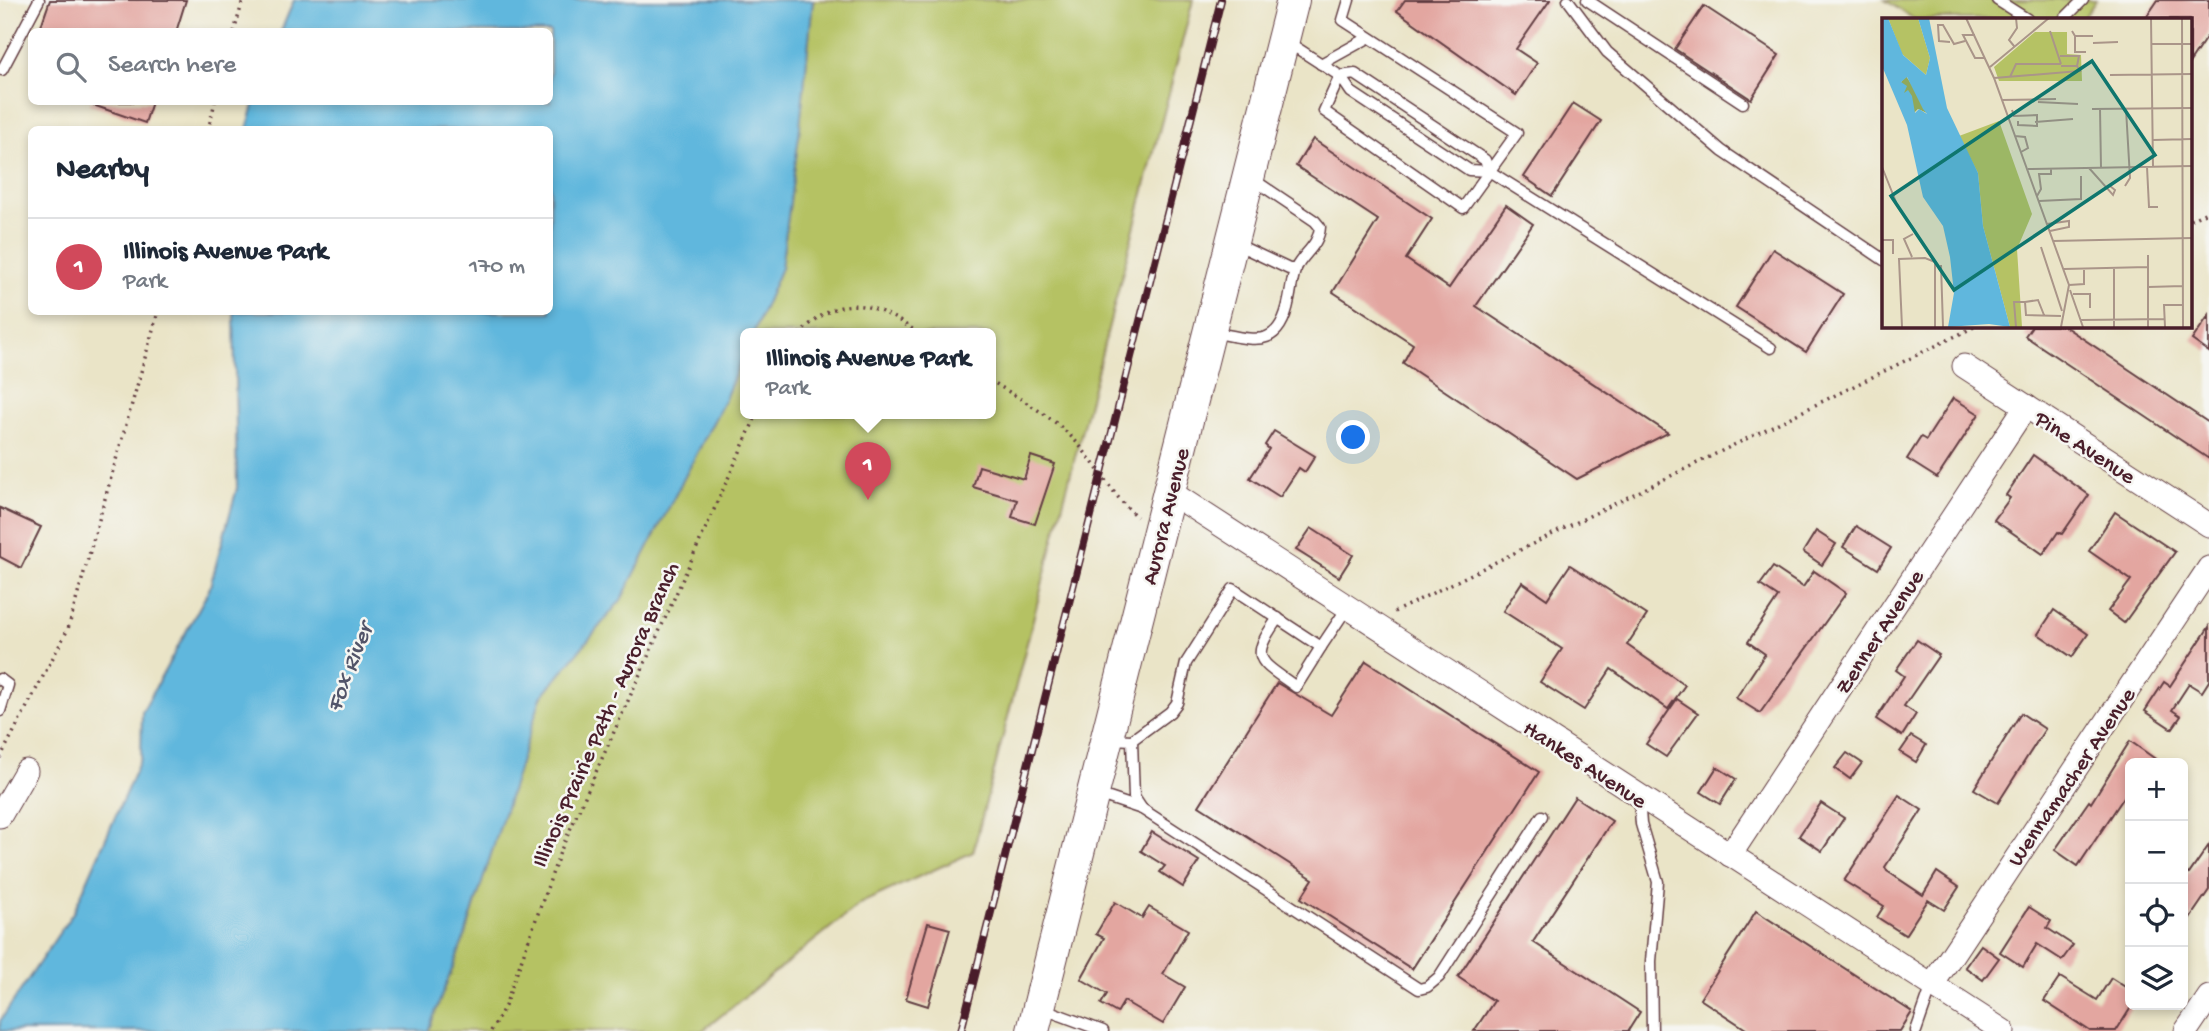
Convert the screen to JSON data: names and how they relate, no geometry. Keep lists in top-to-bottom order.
{
  "streets": {
    "main road": ["Aurora Avenue"],
    "street": [
      "Pine Avenue",
      "Zenner Avenue",
      "Hankes Avenue",
      "Wennamacher Avenue"
    ],
    "path": ["Illinois Prairie Path - Aurora Branch"]
  },
  "crossings": [
    ["Pine Avenue", "Zenner Avenue"],
    ["Aurora Avenue", "Hankes Avenue"],
    ["Zenner Avenue", "Hankes Avenue"],
    ["Hankes Avenue", "Wennamacher Avenue"]
  ],
  "water": ["Fox River"],
  "page": {
    "search": "Search here",
    "heading": "Nearby",
    "list": [
      {
        "mark": "1",
        "name": "Illinois Avenue Park",
        "note": "Park",
        "value": "170 m"
      }
    ],
    "popup": ["Illinois Avenue Park", "Park"],
    "pins": "1",
    "map_buttons": ["+", "−"]
  }
}
